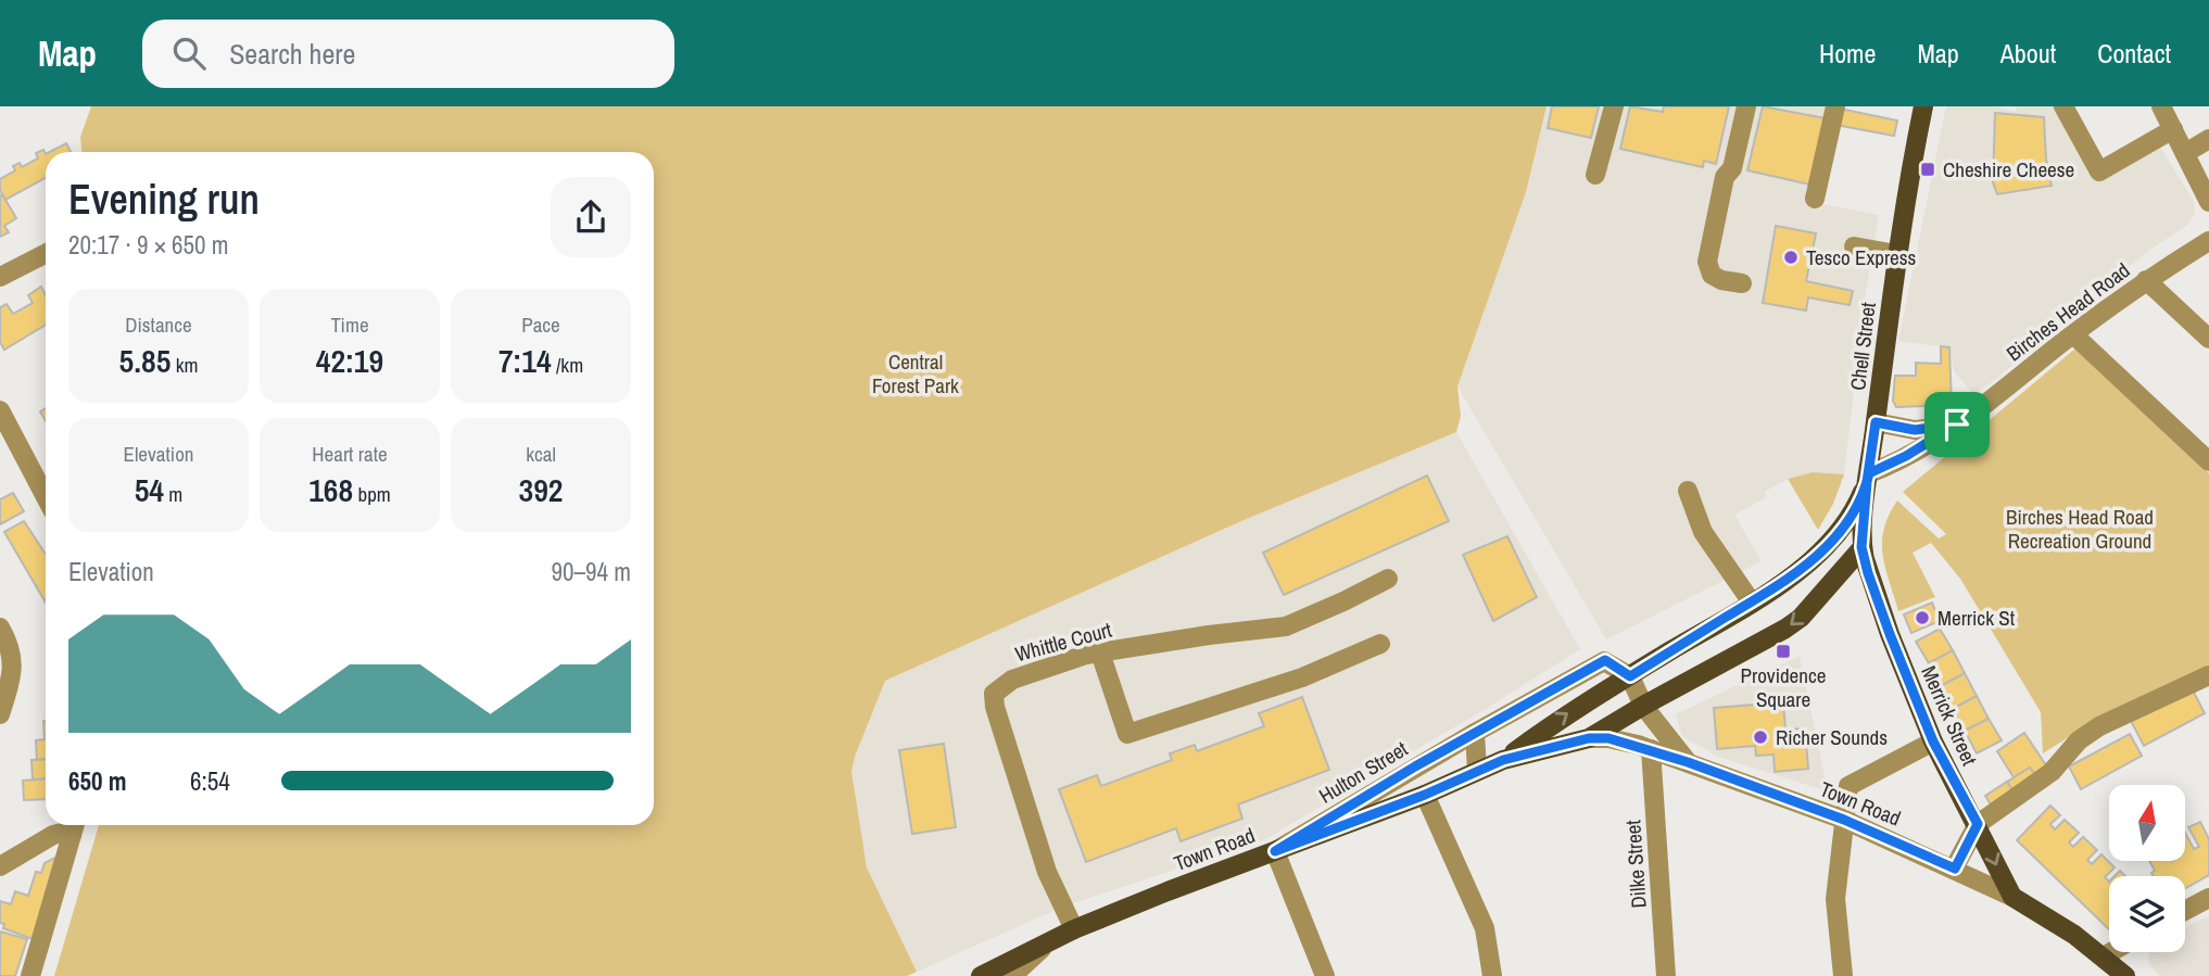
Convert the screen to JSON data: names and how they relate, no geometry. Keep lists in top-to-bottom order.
{
  "streets": {
    "main road": ["Chell Street", "Merrick Street", "Town Road"],
    "street": [
      "Birches Head Road",
      "Whittle Court",
      "Hulton Street",
      "Dilke Street"
    ]
  },
  "crossings": [
    ["Birches Head Road", "Chell Street"],
    ["Chell Street", "Merrick Street"],
    ["Whittle Court", "Town Road"],
    ["Merrick Street", "Town Road"],
    ["Hulton Street", "Town Road"],
    ["Town Road", "Dilke Street"]
  ],
  "parks": ["Central Forest Park", "Birches Head Road Recreation Ground"],
  "places": {
    "transit": ["Cheshire Cheese", "Providence Square"],
    "other": ["Tesco Express", "Merrick St", "Richer Sounds"]
  },
  "north": "top",
  "page": {
    "header": "Map",
    "search": "Search here",
    "nav": [
      "Home",
      "Map",
      "About",
      "Contact"
    ],
    "heading": ["Evening run", "20:17 · 9 × 650 m"],
    "stats": [
      ["Distance", "5.85 km"],
      ["Time", "42:19"],
      ["Pace", "7:14 /km"],
      ["Elevation", "54 m"],
      ["Heart rate", "168 bpm"],
      ["kcal", "392"]
    ],
    "chart": ["Elevation", "90–94 m"],
    "list": [
      {
        "name": "650 m",
        "note": "6:54"
      }
    ]
  }
}
